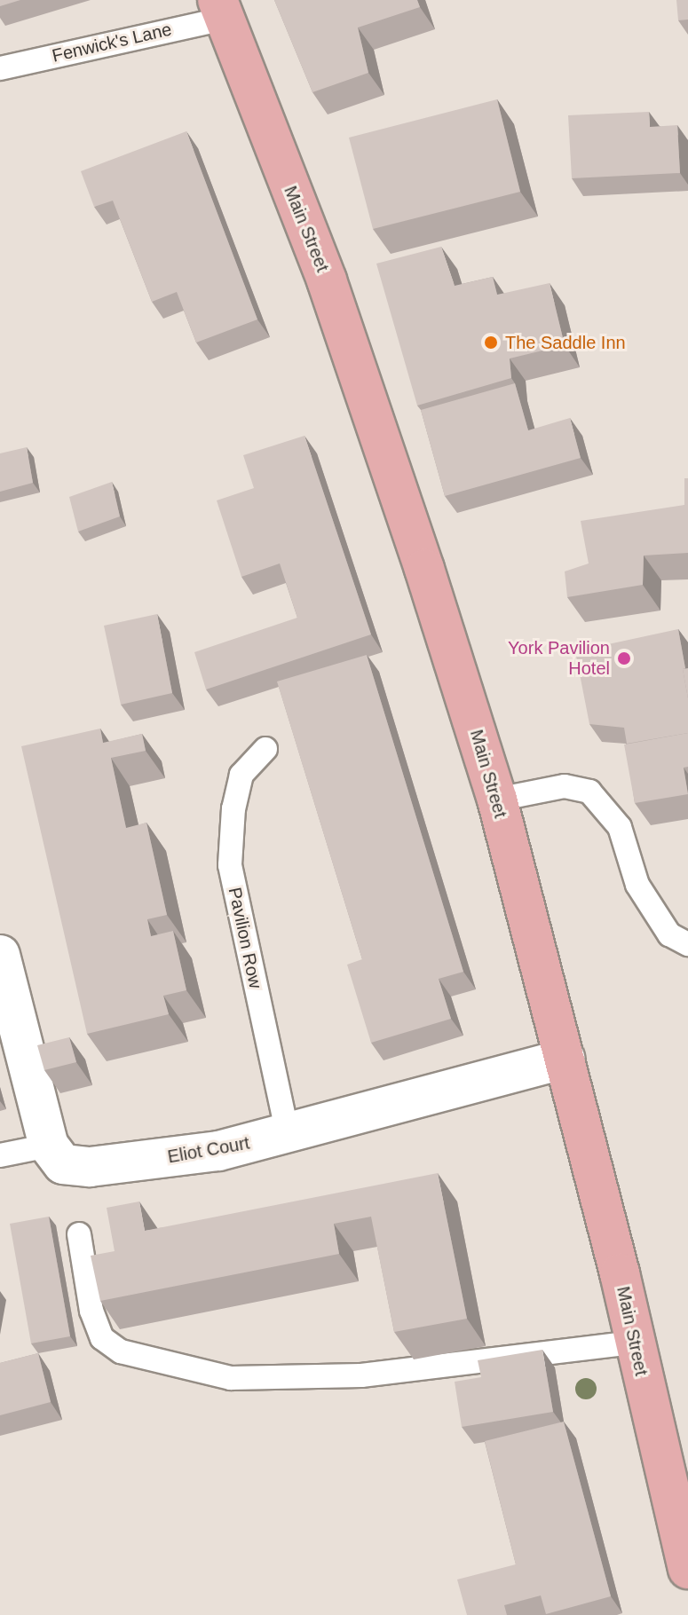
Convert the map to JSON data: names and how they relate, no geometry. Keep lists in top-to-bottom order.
{
  "streets": {
    "main road": ["Main Street"],
    "street": ["Eliot Court"],
    "lane": ["Fenwick's Lane", "Pavilion Row"]
  },
  "crossings": [
    ["Fenwick's Lane", "Main Street"],
    ["Main Street", "Eliot Court"],
    ["Pavilion Row", "Eliot Court"]
  ],
  "places": ["The Saddle Inn", "York Pavilion Hotel"]
}
